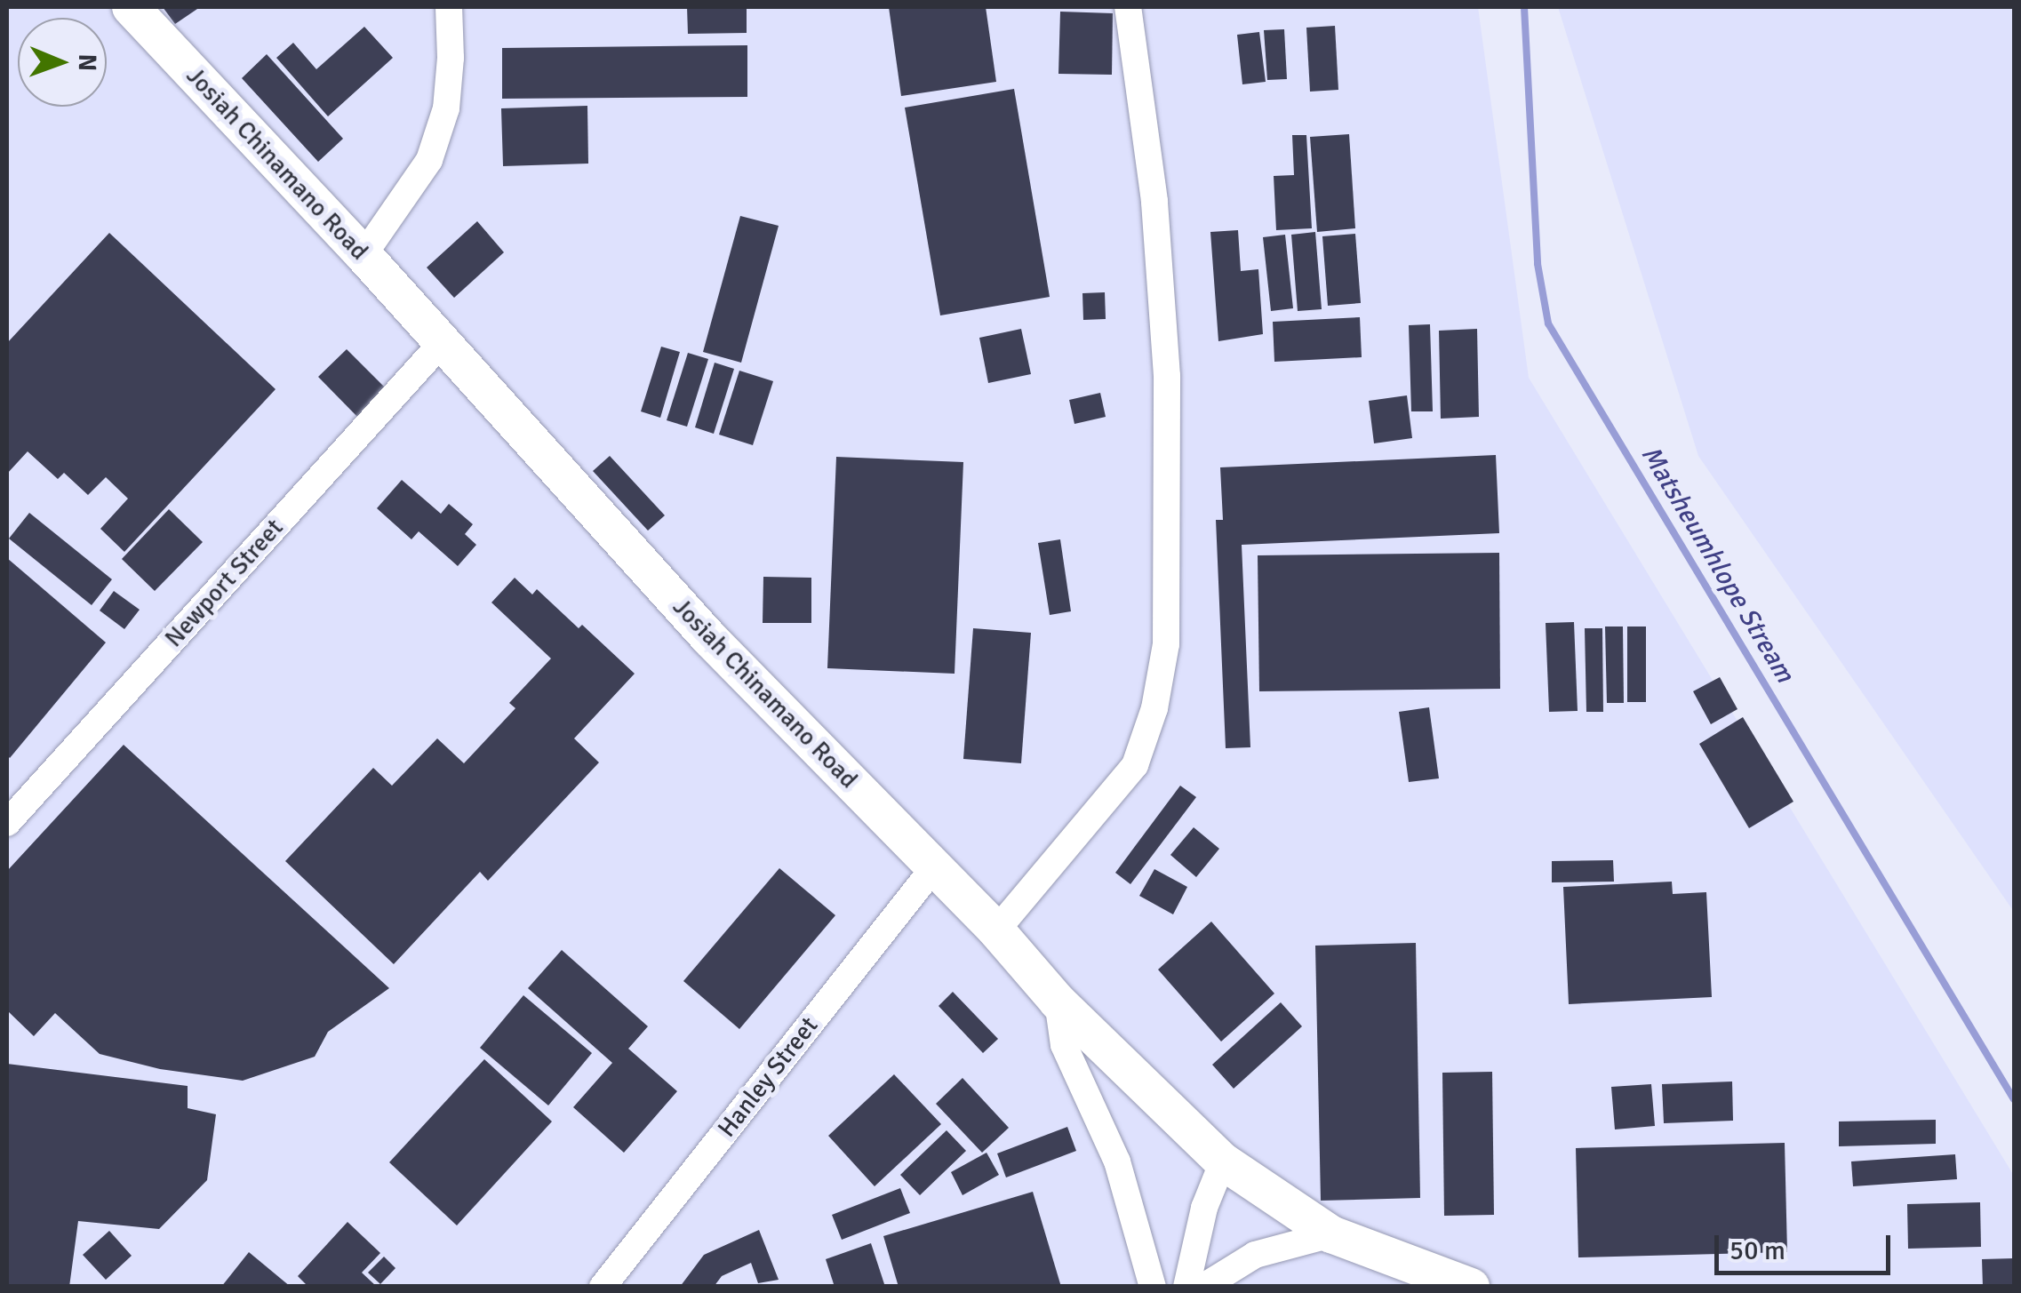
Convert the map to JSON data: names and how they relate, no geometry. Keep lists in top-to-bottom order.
{
  "streets": {
    "street": ["Josiah Chinamano Road", "Newport Street", "Hanley Street"]
  },
  "crossings": [
    ["Josiah Chinamano Road", "Newport Street"],
    ["Josiah Chinamano Road", "Hanley Street"]
  ],
  "water": ["Matsheumhlope Stream"],
  "scale_bar": "50 m",
  "north": "right"
}
